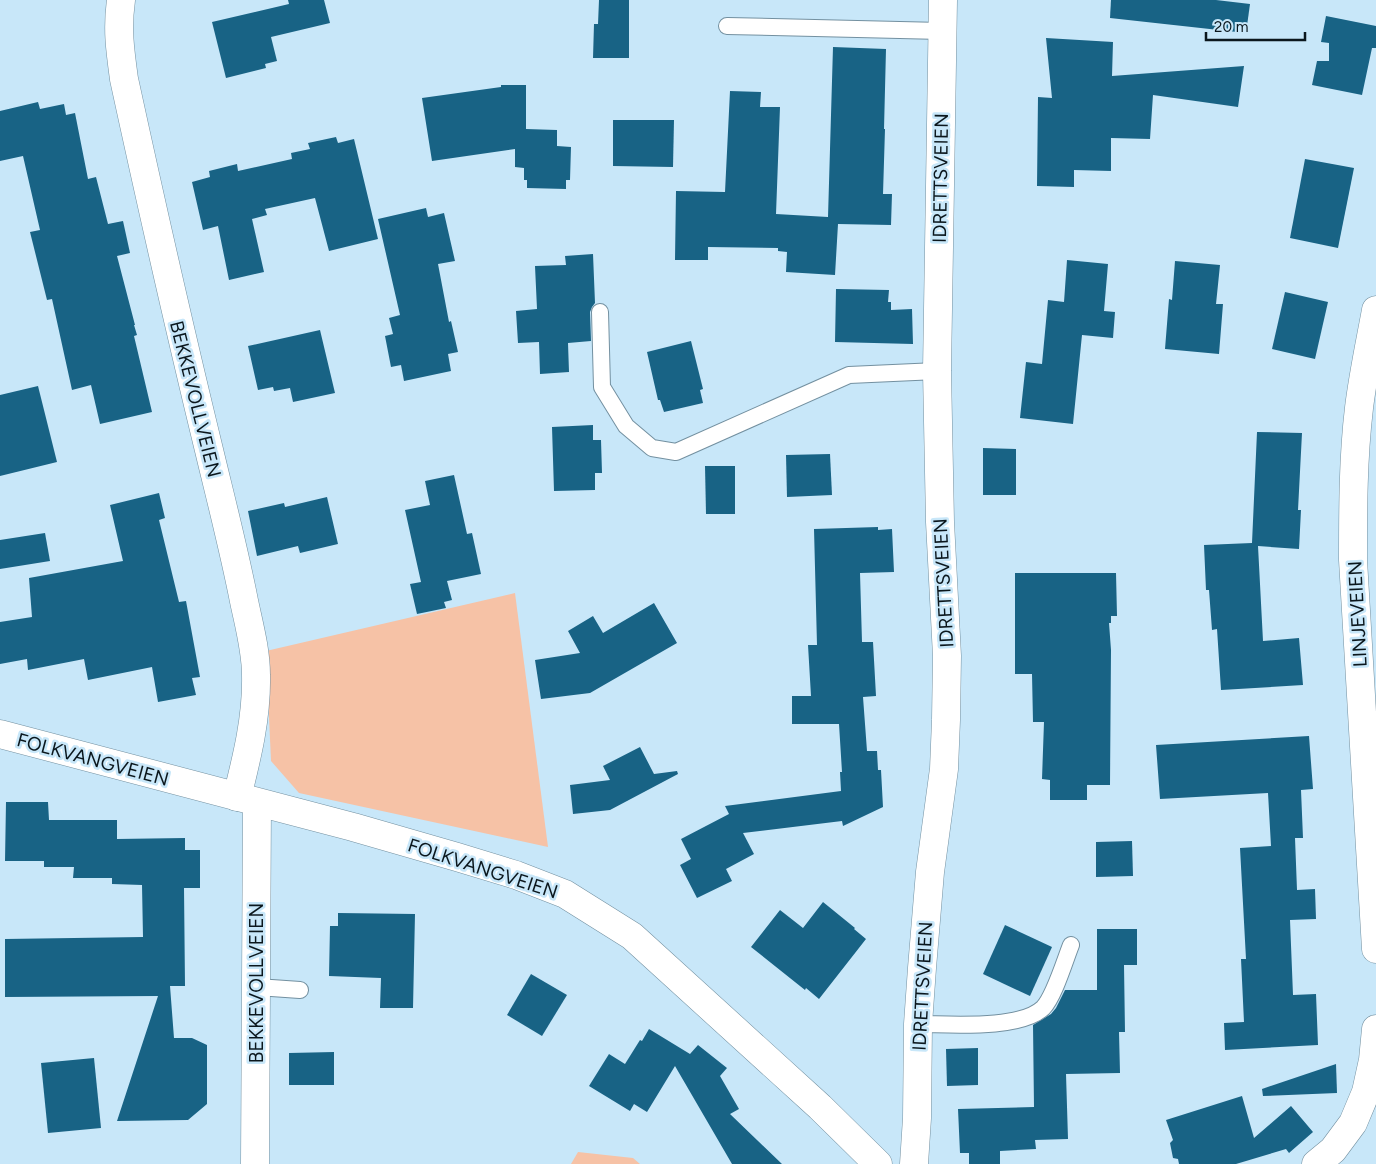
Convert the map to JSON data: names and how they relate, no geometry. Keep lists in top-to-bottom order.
{
  "streets": {
    "street": [
      "IDRETTSVEIEN",
      "BEKKEVOLLVEIEN",
      "LINJEVEIEN",
      "FOLKVANGVEIEN"
    ]
  },
  "crossings": [
    ["BEKKEVOLLVEIEN", "FOLKVANGVEIEN"]
  ],
  "scale_bar": "20 m"
}
